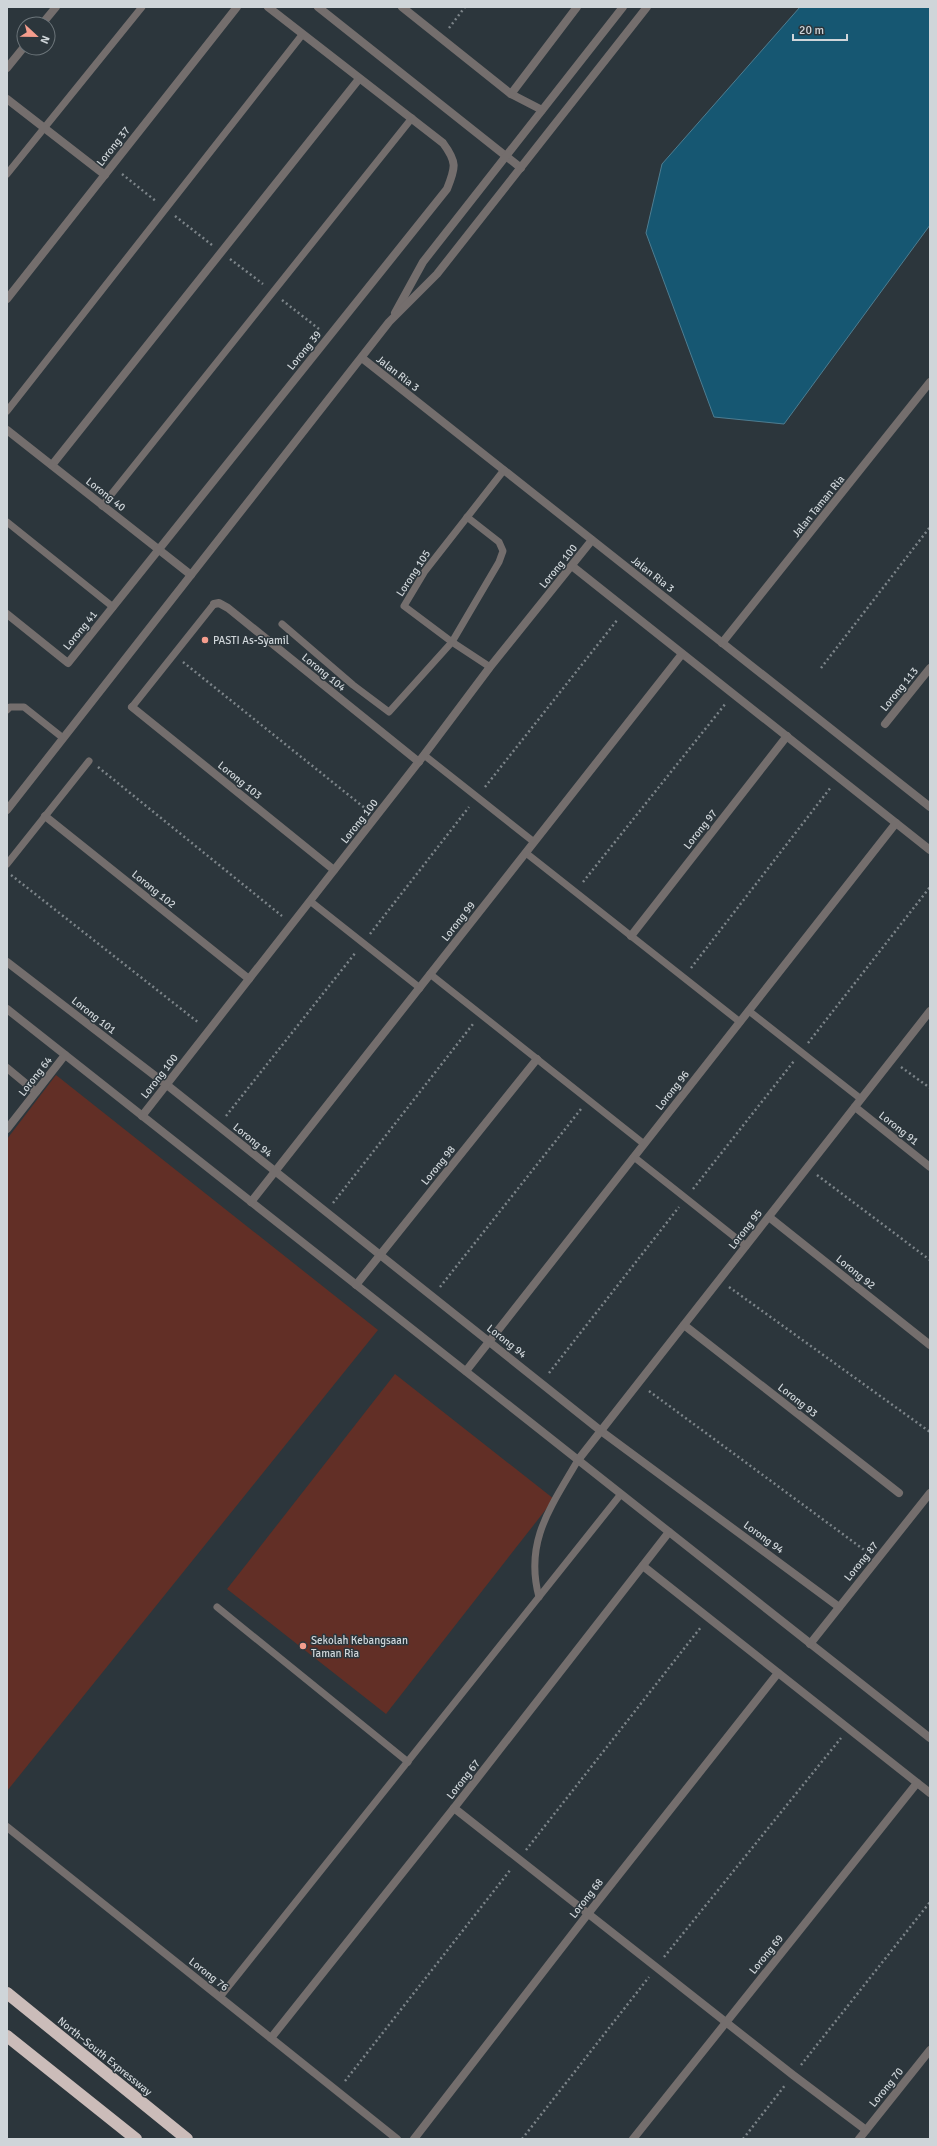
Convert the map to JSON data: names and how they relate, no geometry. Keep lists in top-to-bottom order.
{
  "streets": {
    "highway": ["North–South Expressway"],
    "street": [
      "Lorong 37",
      "Lorong 39",
      "Jalan Ria 3",
      "Lorong 40",
      "Jalan Taman Ria",
      "Lorong 100",
      "Lorong 41",
      "Lorong 104",
      "Lorong 113",
      "Lorong 103",
      "Lorong 97",
      "Lorong 102",
      "Lorong 99",
      "Lorong 101",
      "Lorong 64",
      "Lorong 96",
      "Lorong 91",
      "Lorong 94",
      "Lorong 98",
      "Lorong 95",
      "Lorong 92",
      "Lorong 93",
      "Lorong 87",
      "Lorong 67",
      "Lorong 68",
      "Lorong 69",
      "Lorong 76",
      "Lorong 70"
    ],
    "lane": ["Lorong 105"]
  },
  "crossings": [
    ["Lorong 39", "Lorong 40"],
    ["Lorong 39", "Lorong 41"],
    ["Jalan Ria 3", "Jalan Taman Ria"],
    ["Jalan Ria 3", "Lorong 100"],
    ["Jalan Ria 3", "Lorong 105"],
    ["Lorong 40", "Lorong 41"],
    ["Lorong 100", "Lorong 105"],
    ["Lorong 100", "Lorong 104"],
    ["Lorong 100", "Lorong 103"],
    ["Lorong 100", "Lorong 102"],
    ["Lorong 100", "Lorong 101"],
    ["Lorong 100", "Lorong 94"],
    ["Lorong 99", "Lorong 94"],
    ["Lorong 101", "Lorong 94"],
    ["Lorong 96", "Lorong 94"],
    ["Lorong 91", "Lorong 95"],
    ["Lorong 94", "Lorong 98"],
    ["Lorong 94", "Lorong 95"],
    ["Lorong 94", "Lorong 87"],
    ["Lorong 95", "Lorong 92"],
    ["Lorong 95", "Lorong 93"],
    ["Lorong 67", "Lorong 76"]
  ],
  "places": ["PASTI As-Syamil", "Sekolah Kebangsaan Taman Ria"],
  "scale_bar": "20 m",
  "north": "right"
}
